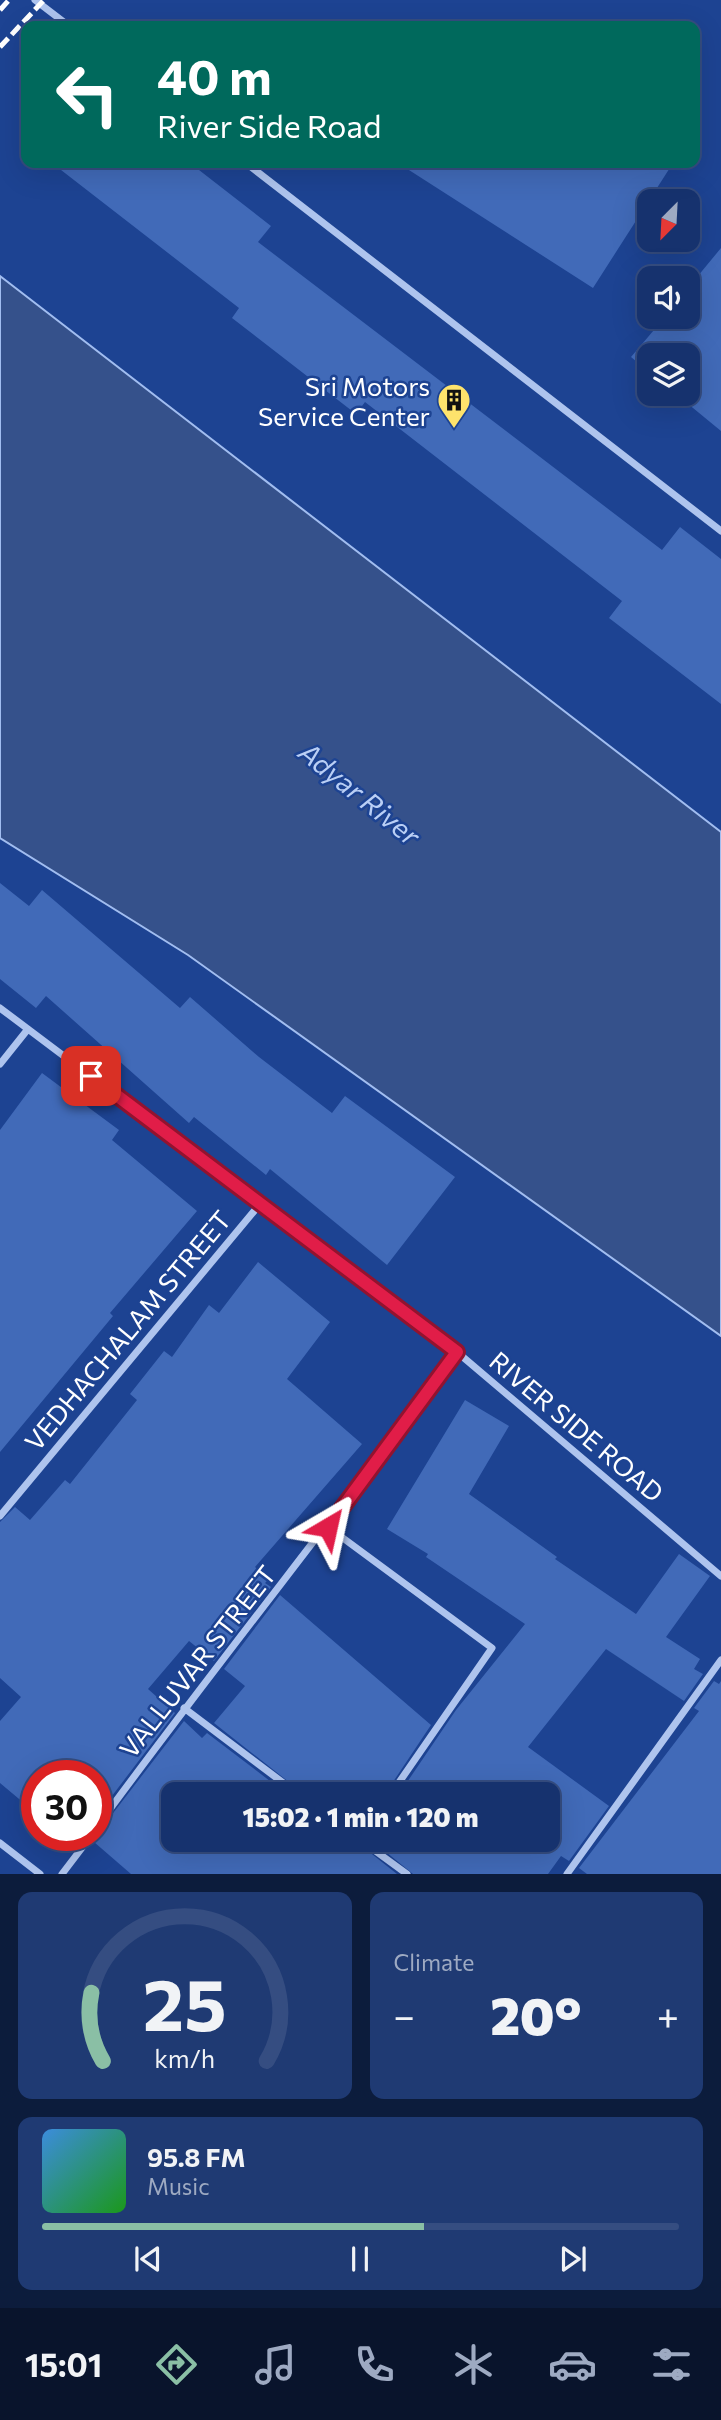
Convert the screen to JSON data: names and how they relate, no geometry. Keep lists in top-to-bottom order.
{
  "streets": {
    "street": ["VEDHACHALAM STREET", "RIVER SIDE ROAD", "VALLUVAR STREET"]
  },
  "crossings": [
    ["VEDHACHALAM STREET", "RIVER SIDE ROAD"],
    ["RIVER SIDE ROAD", "VALLUVAR STREET"]
  ],
  "water": ["Adyar River"],
  "places": {
    "building": ["Sri Motors Service Center"]
  },
  "north": "bottom left",
  "page": {
    "turn": ["40 m", "River Side Road"],
    "limit": "30",
    "trip": "15:02 · 1 min · 120 m",
    "tile": "Climate",
    "heat": ["−", "20°", "+"],
    "song": ["95.8 FM", "Music"],
    "tabs": "15:01",
    "gauge": ["25", "km/h"]
  }
}
